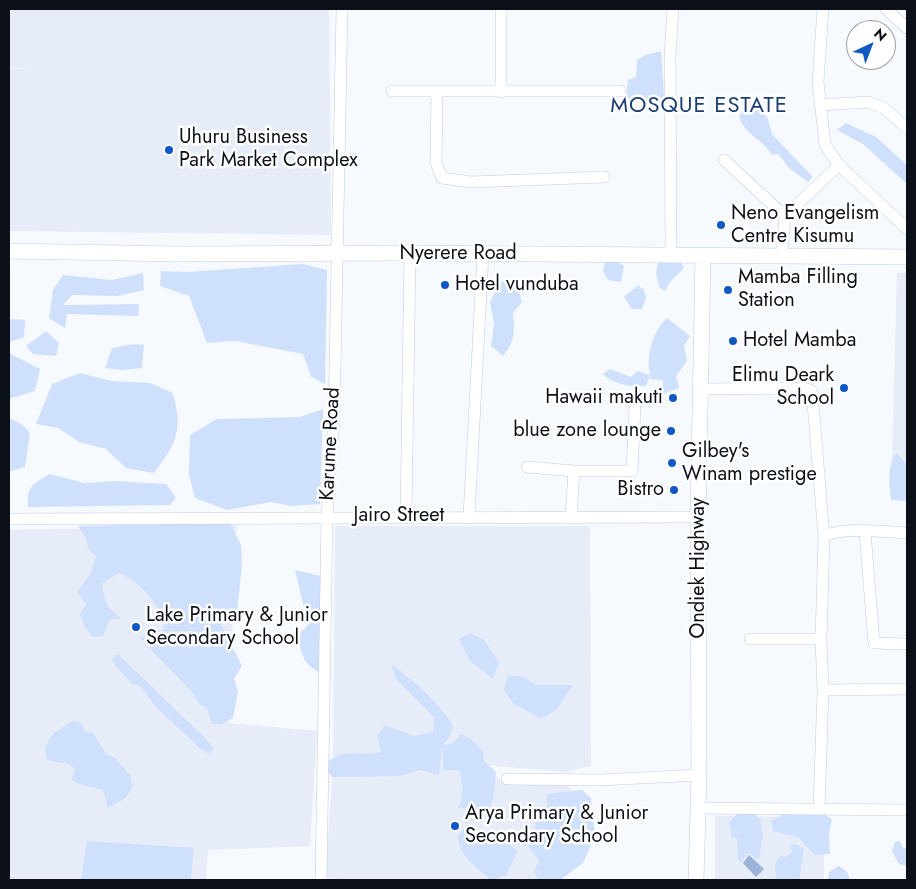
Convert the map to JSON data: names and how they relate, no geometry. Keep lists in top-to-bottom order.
{
  "streets": {
    "main road": ["Nyerere Road", "Ondiek Highway"],
    "street": ["Karume Road", "Jairo Street"]
  },
  "crossings": [
    ["Nyerere Road", "Karume Road"],
    ["Nyerere Road", "Ondiek Highway"],
    ["Karume Road", "Jairo Street"],
    ["Jairo Street", "Ondiek Highway"]
  ],
  "districts": ["MOSQUE ESTATE"],
  "places": [
    "Uhuru Business Park Market Complex",
    "Neno Evangelism Centre Kisumu",
    "Hotel vunduba",
    "Mamba Filling Station",
    "Hotel Mamba",
    "Elimu Deark School",
    "Hawaii makuti",
    "blue zone lounge",
    "Gilbey's Winam prestige",
    "Bistro",
    "Lake Primary & Junior Secondary School",
    "Arya Primary & Junior Secondary School"
  ],
  "north": "top right"
}
